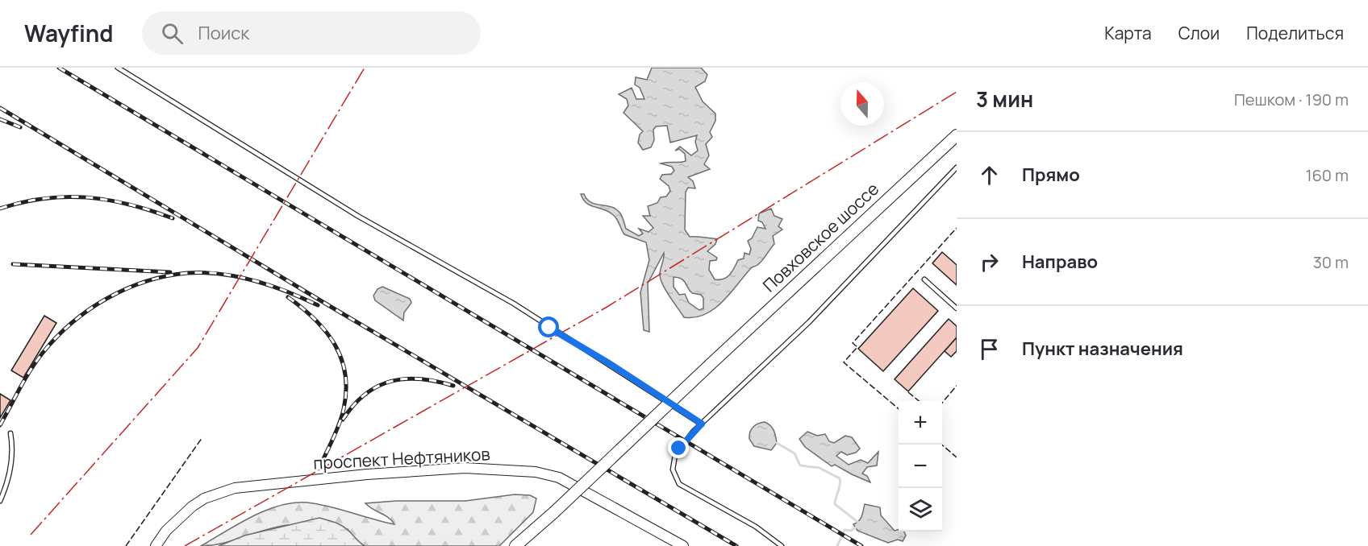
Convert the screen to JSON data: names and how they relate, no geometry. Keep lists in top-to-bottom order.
{
  "streets": {
    "main road": ["Повховское шоссе", "проспект Нефтяников"]
  },
  "north": "top",
  "page": {
    "header": "Wayfind",
    "search": "Поиск",
    "nav": ["Карта", "Слои", "Поделиться"],
    "heading": ["3 мин", "Пешком · 190 m"],
    "list": [
      ["Прямо", "160 m"],
      ["Направо", "30 m"],
      "Пункт назначения"
    ],
    "map_buttons": ["+", "−"]
  }
}
